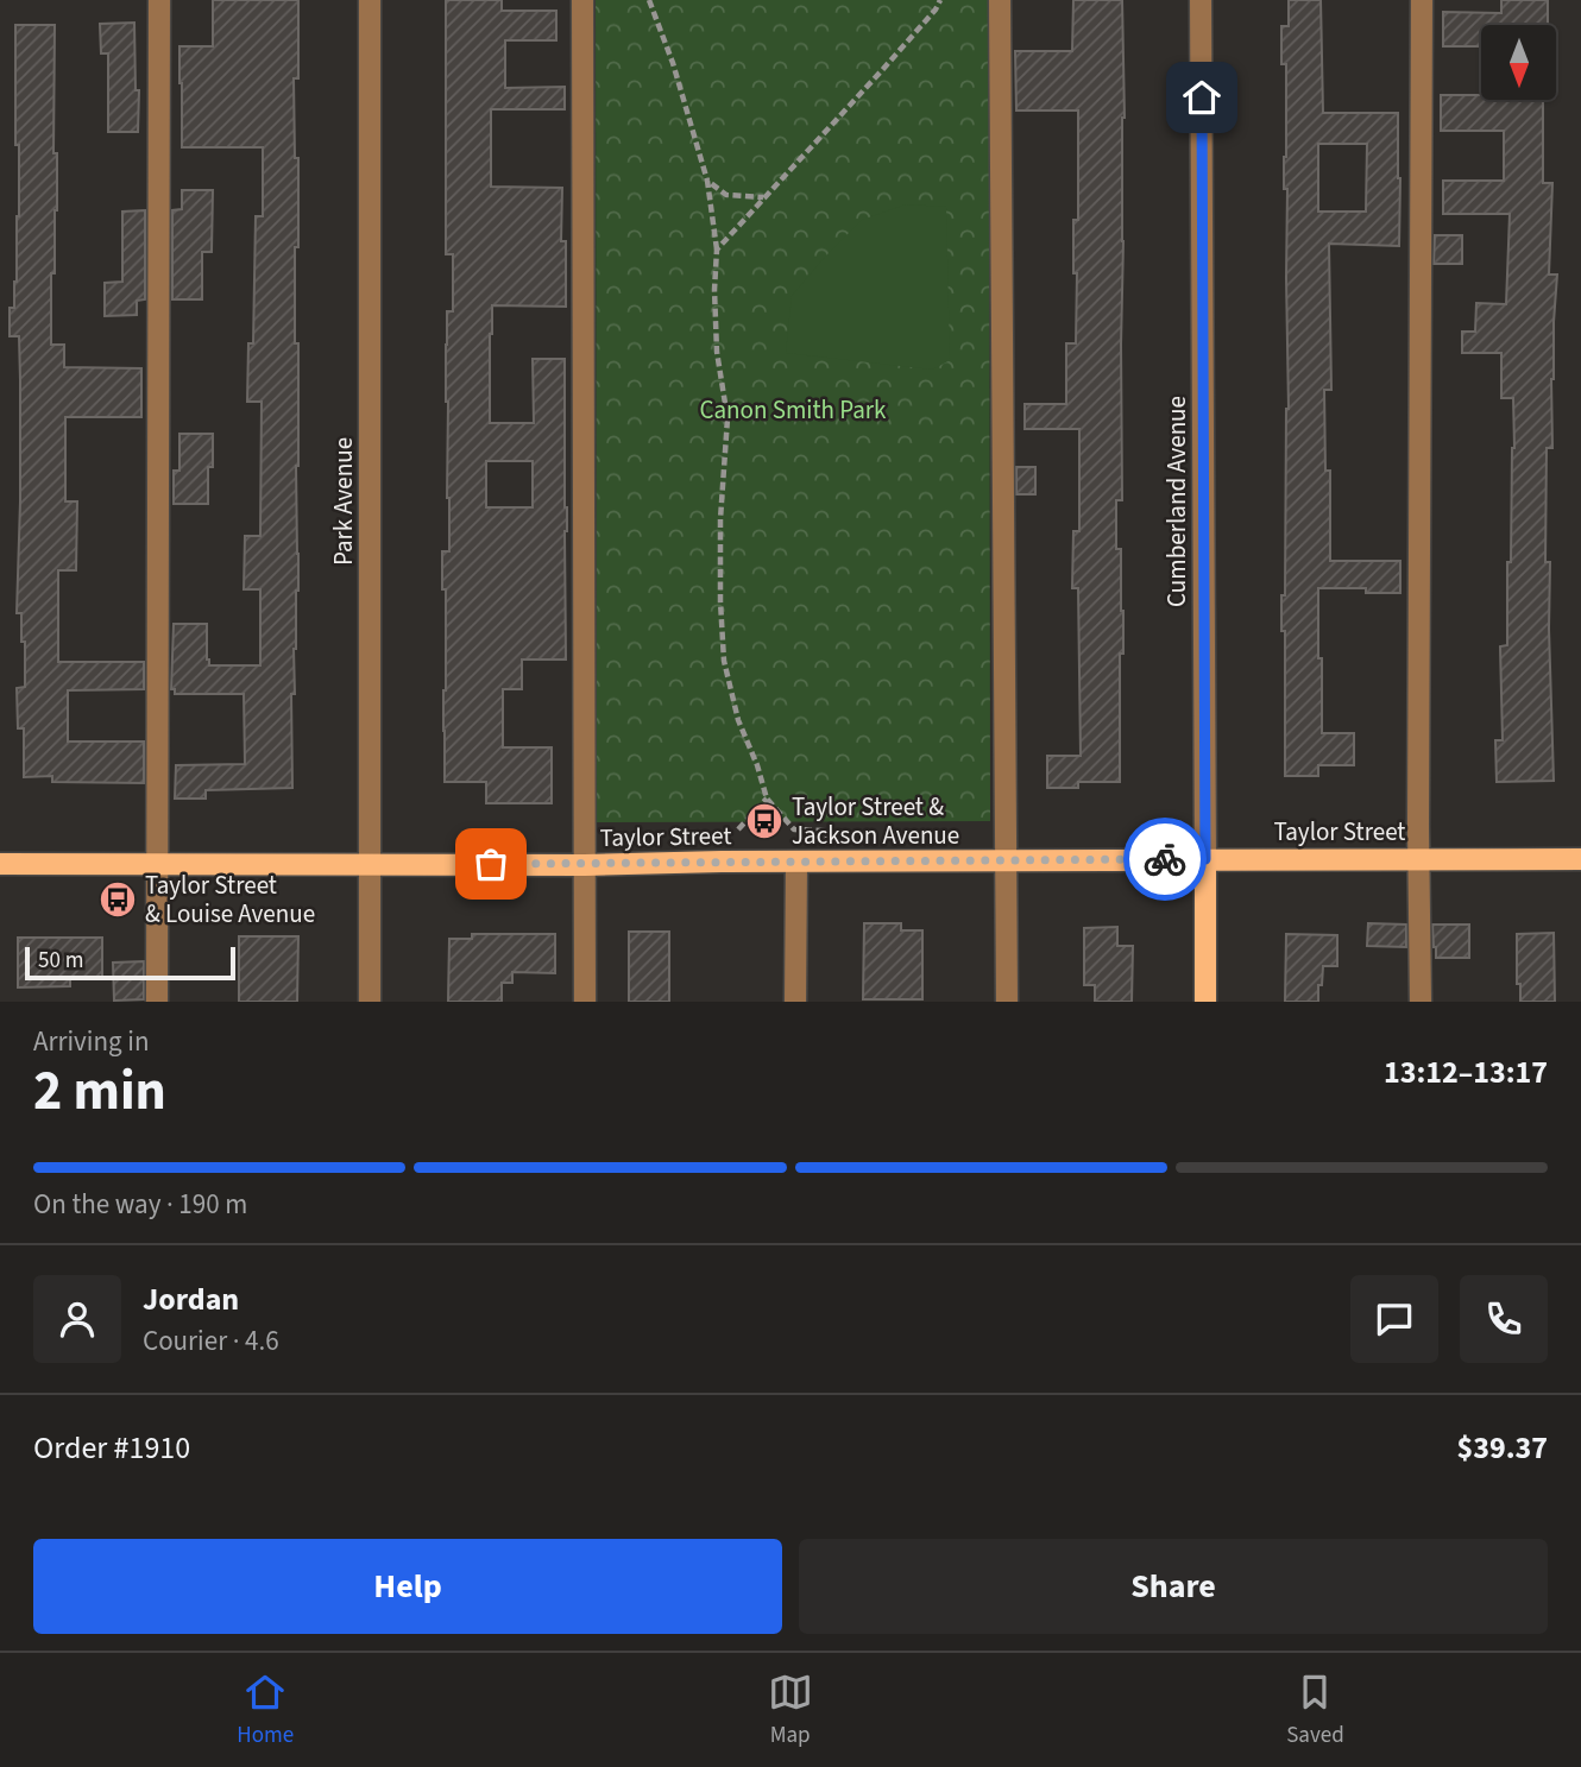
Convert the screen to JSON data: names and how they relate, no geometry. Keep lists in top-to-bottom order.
{
  "streets": {
    "main road": ["Cumberland Avenue", "Taylor Street"],
    "street": ["Park Avenue"]
  },
  "crossings": [
    ["Park Avenue", "Taylor Street"],
    ["Cumberland Avenue", "Taylor Street"]
  ],
  "parks": ["Canon Smith Park"],
  "places": {
    "bus stop": ["Taylor Street & Jackson Avenue", "Taylor Street & Louise Avenue"]
  },
  "scale_bar": "50 m",
  "north": "bottom",
  "page": {
    "scale": "50 m",
    "heading": ["2 min", "Arriving in", "13:12–13:17"],
    "panel": [
      "Jordan",
      "Courier · 4.6",
      "Order #1910",
      "$39.37"
    ],
    "bar": "On the way · 190 m",
    "buttons": ["Help", "Share"],
    "tabs": ["Home", "Map", "Saved"]
  }
}
